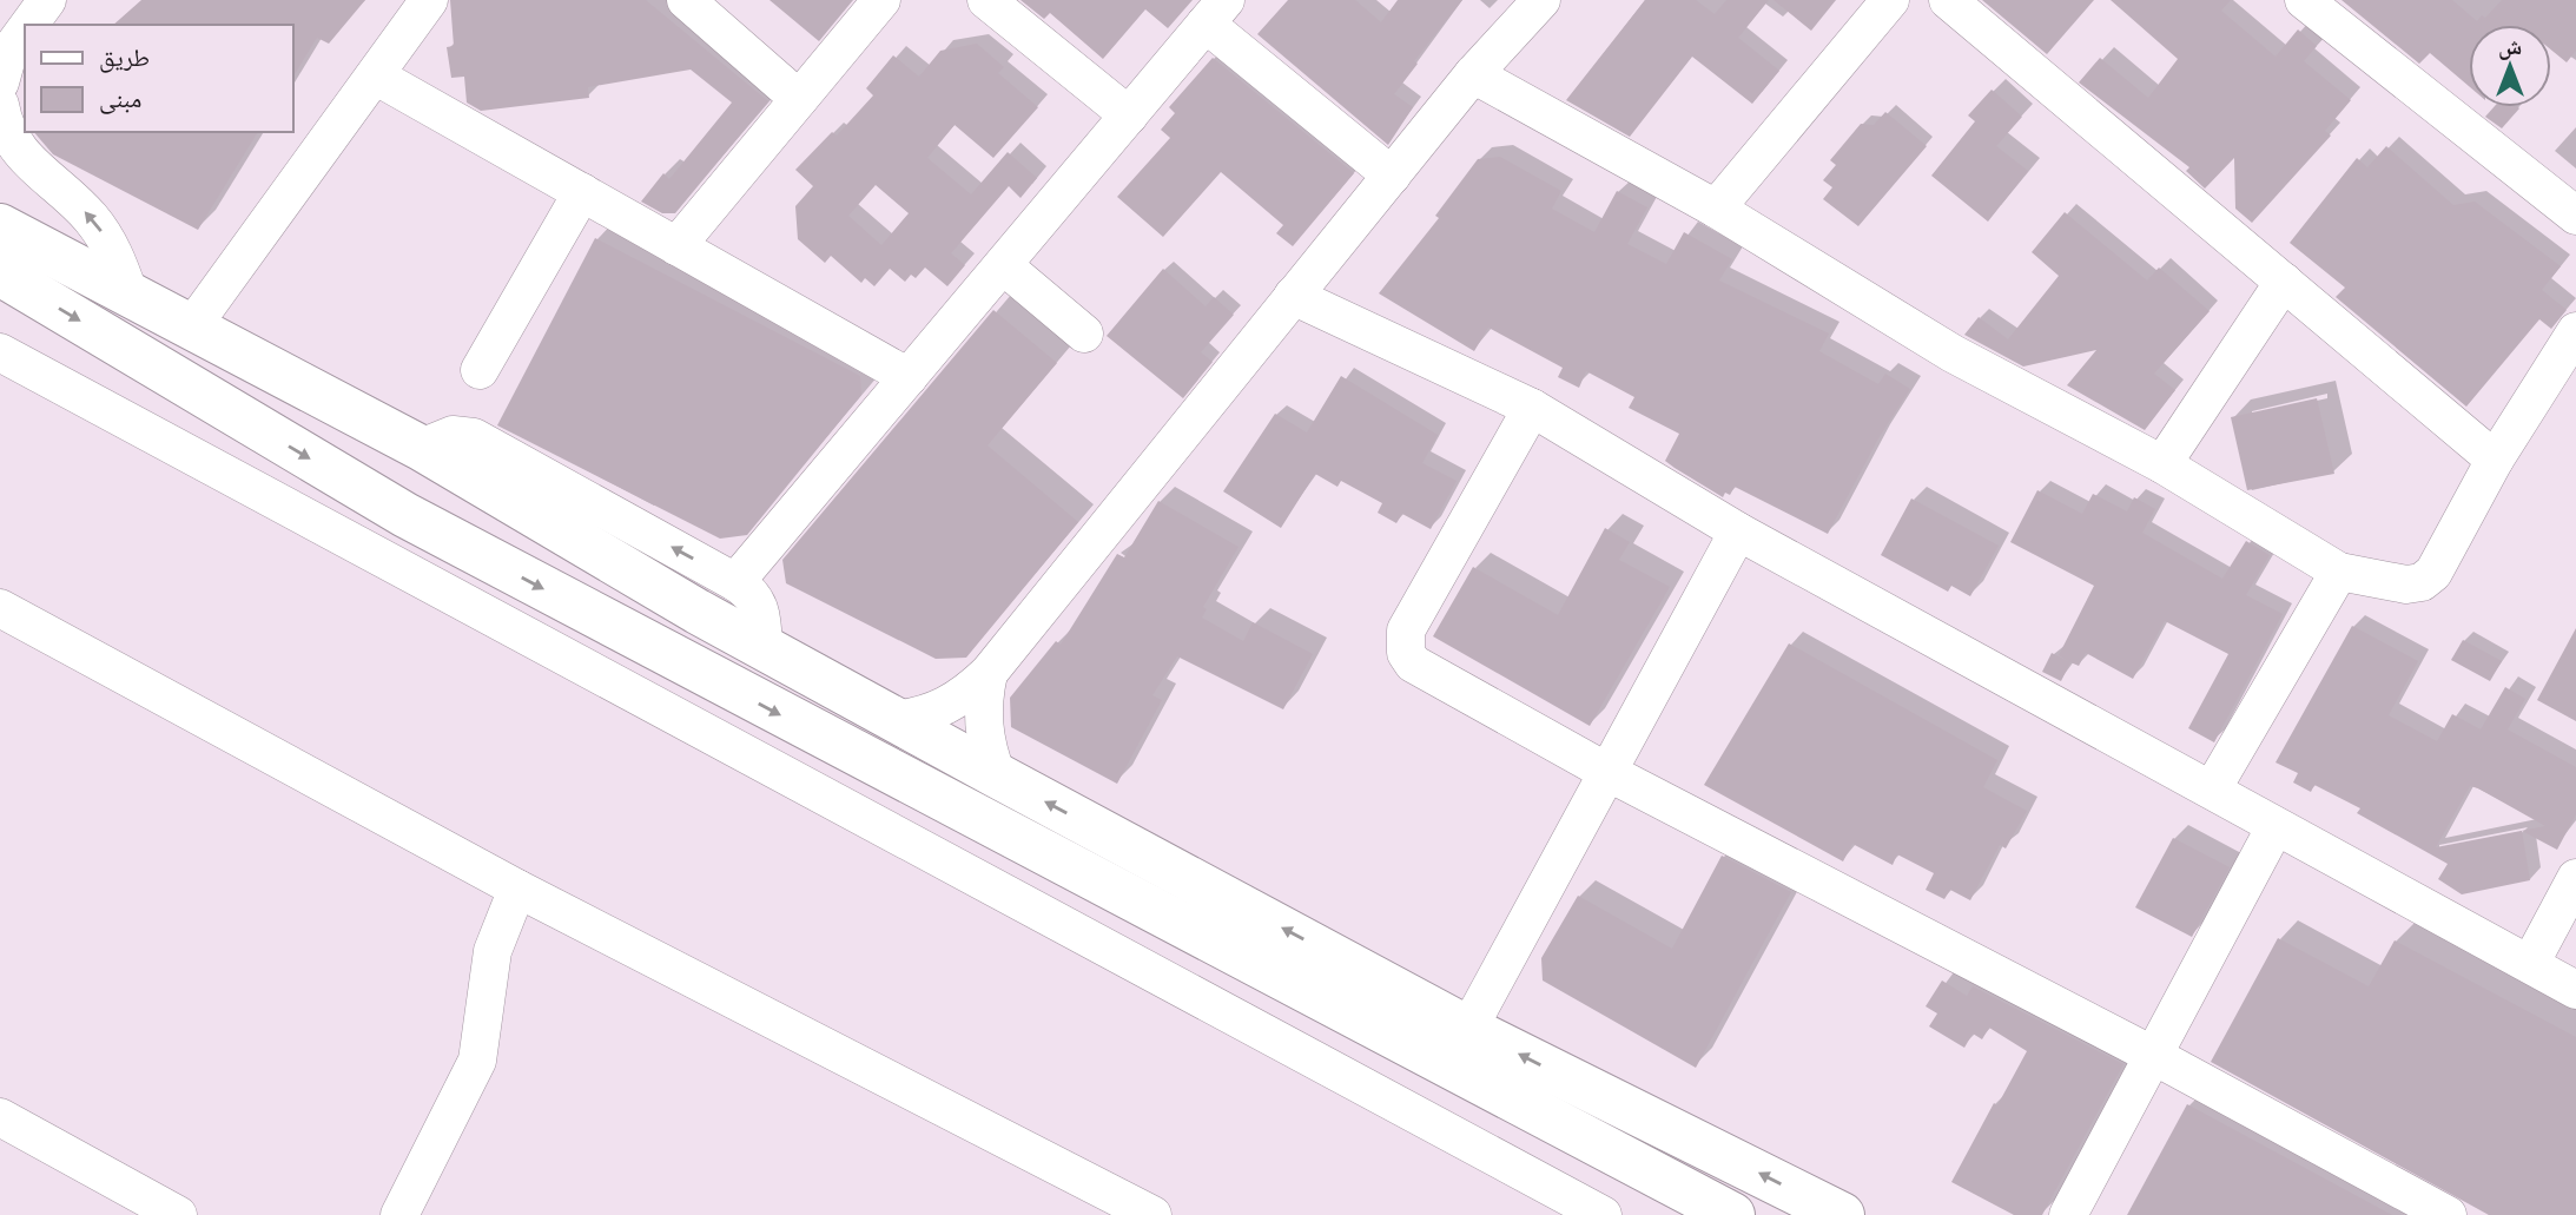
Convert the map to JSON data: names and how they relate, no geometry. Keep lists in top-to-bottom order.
{
  "legend": ["طريق", "مبنى"],
  "north": "top"
}
